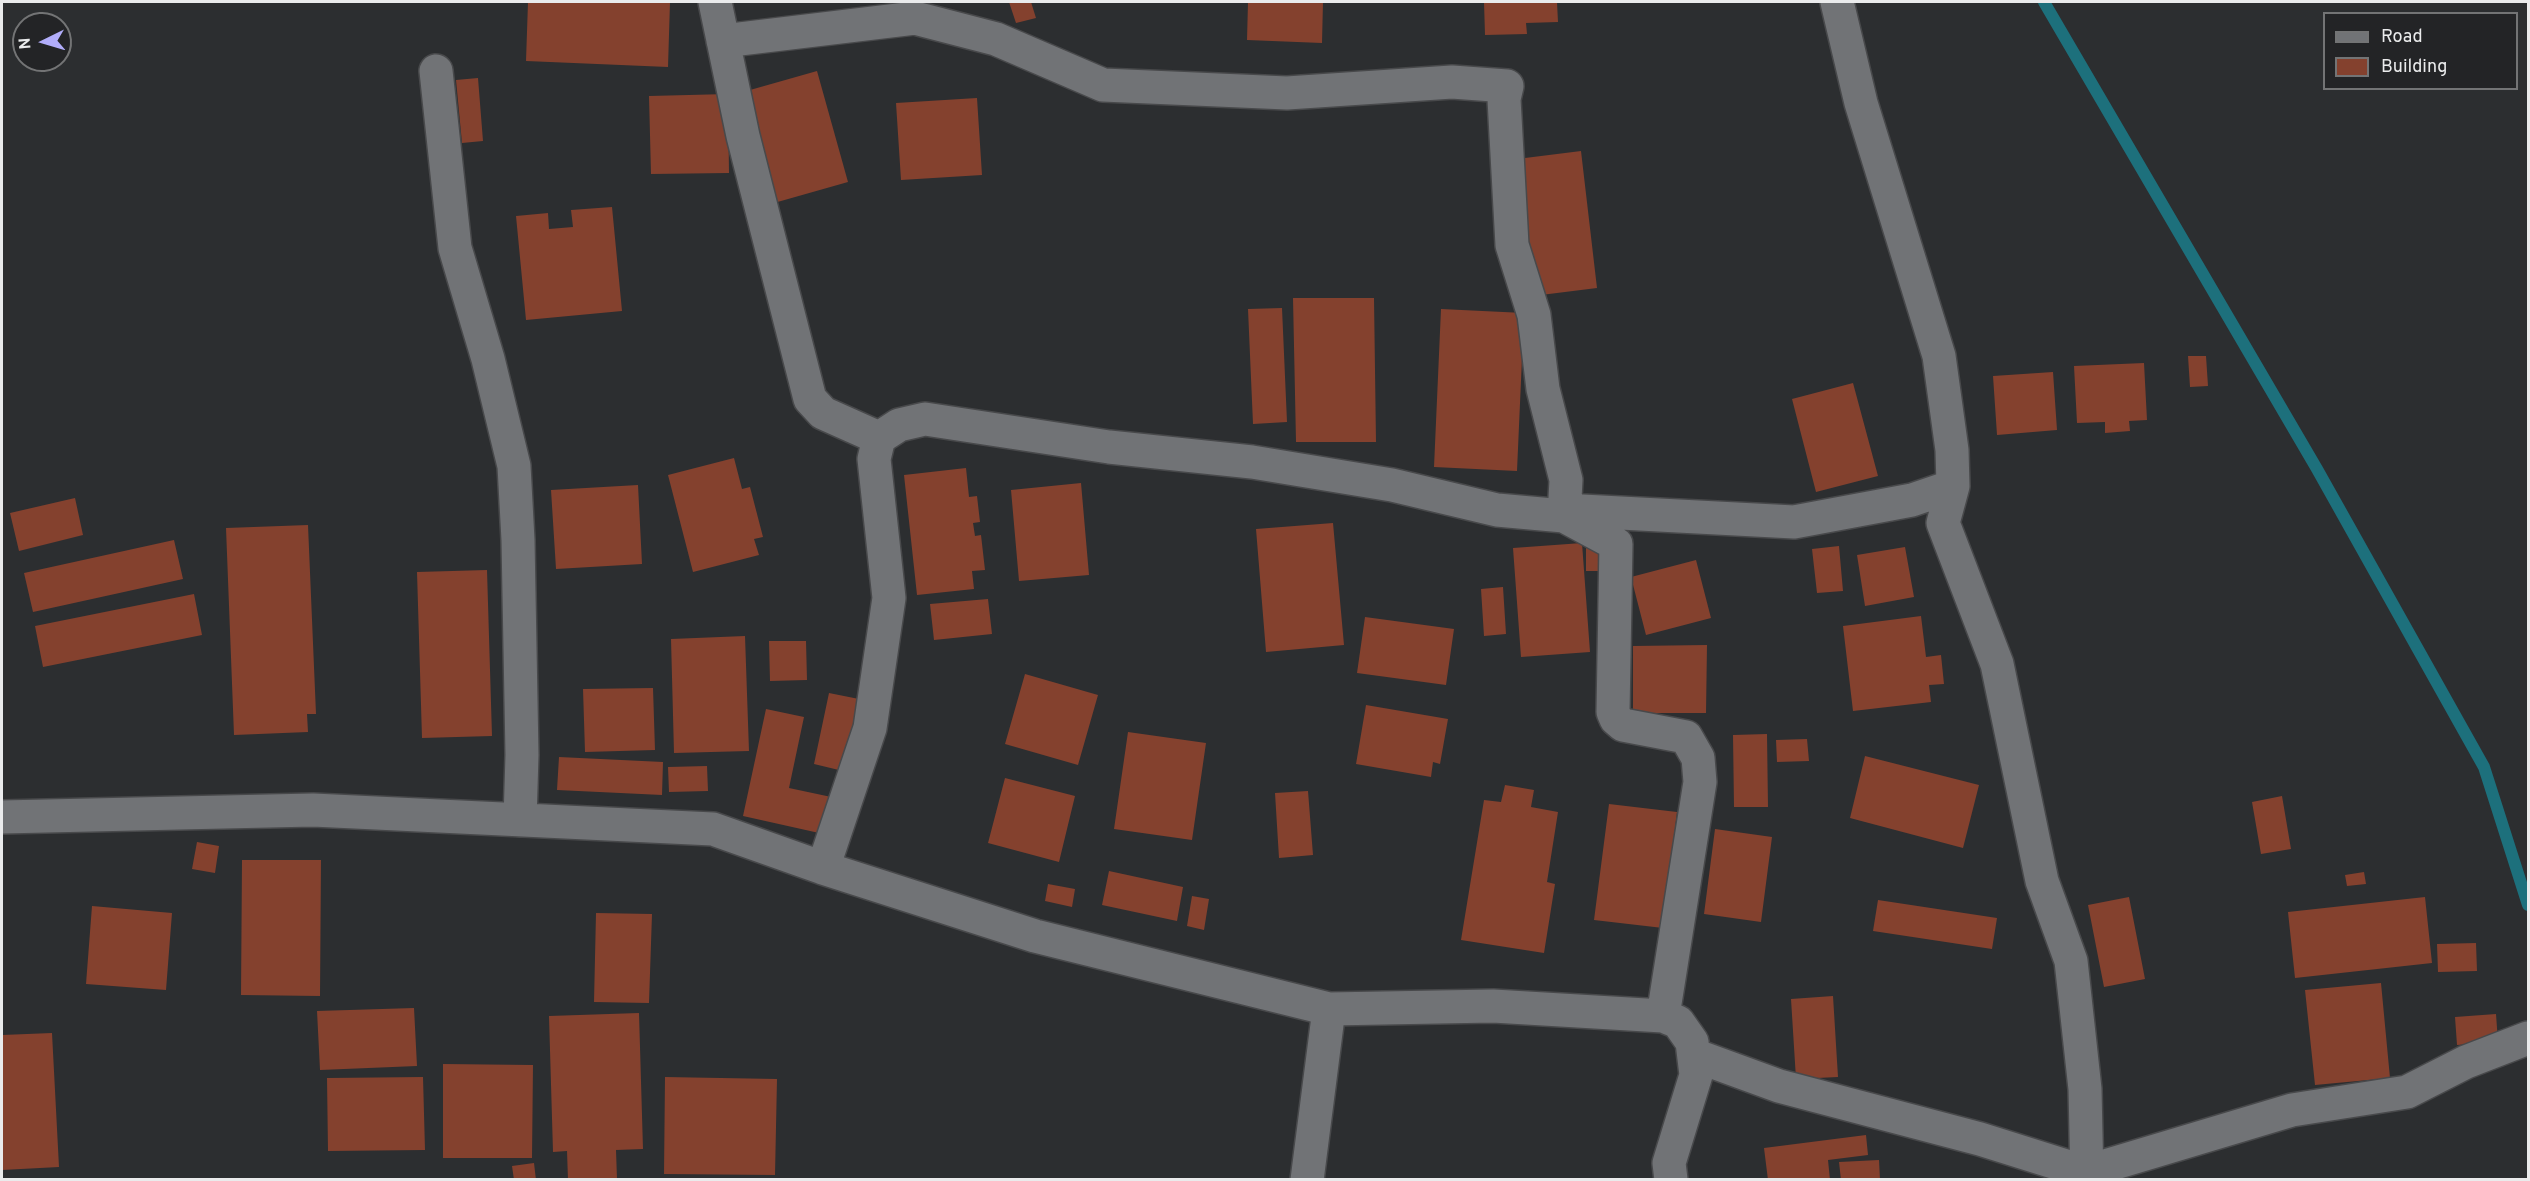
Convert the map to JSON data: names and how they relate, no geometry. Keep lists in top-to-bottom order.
{
  "legend": ["Road", "Building"],
  "north": "left"
}
